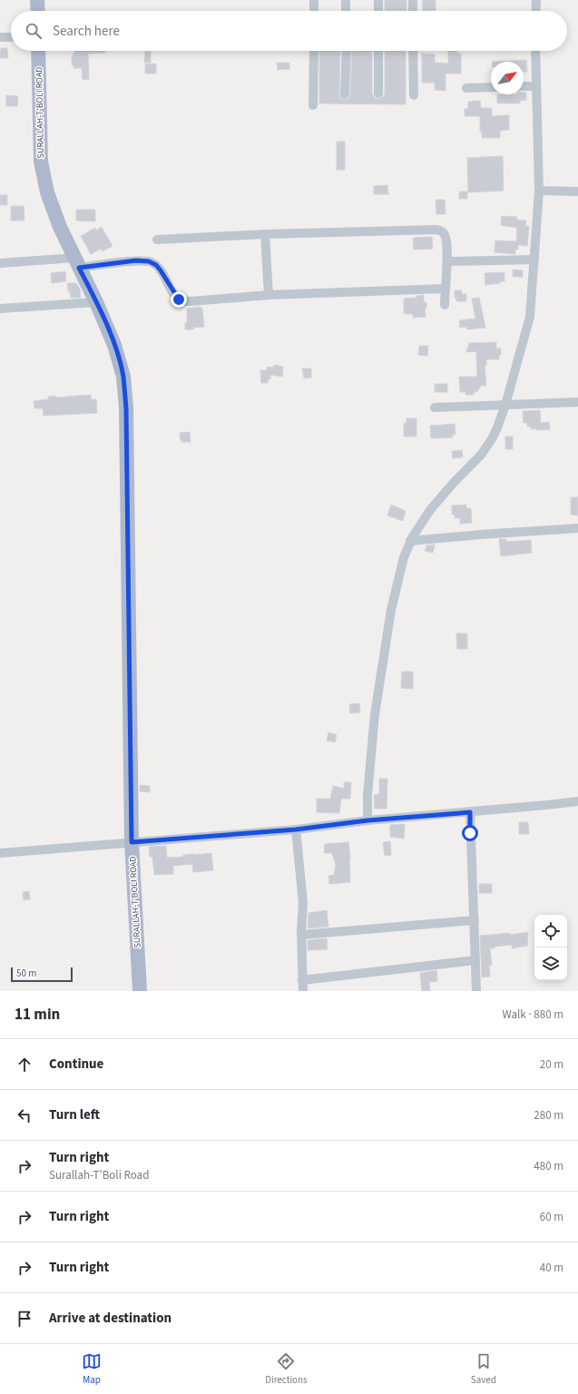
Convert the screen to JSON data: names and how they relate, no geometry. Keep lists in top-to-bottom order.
{
  "streets": {
    "main road": ["SURALLAH-T'BOLI ROAD"]
  },
  "scale_bar": "50 m",
  "north": "top right",
  "page": {
    "search": "Search here",
    "scale": "50 m",
    "heading": ["11 min", "Walk · 880 m"],
    "list": [
      ["Continue", "20 m"],
      ["Turn left", "280 m"],
      ["Turn right", "Surallah-T'Boli Road", "480 m"],
      ["Turn right", "60 m"],
      ["Turn right", "40 m"],
      "Arrive at destination"
    ],
    "nav": ["Map", "Directions", "Saved"]
  }
}
